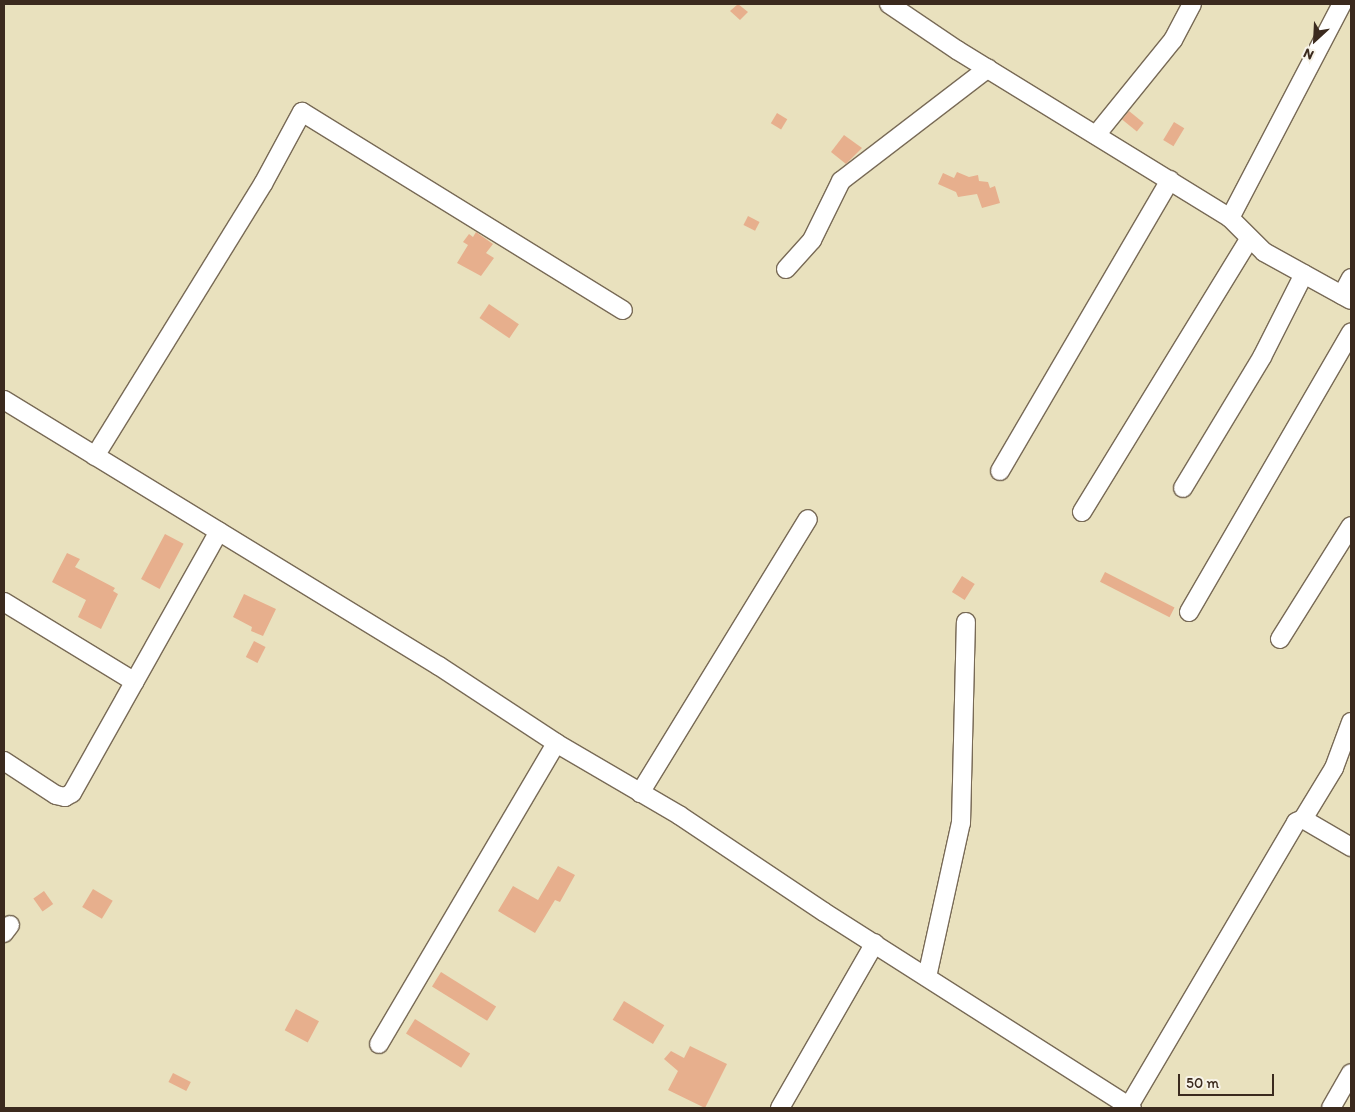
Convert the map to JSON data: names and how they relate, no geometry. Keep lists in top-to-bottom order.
{
  "scale_bar": "50 m",
  "north": "bottom left"
}
